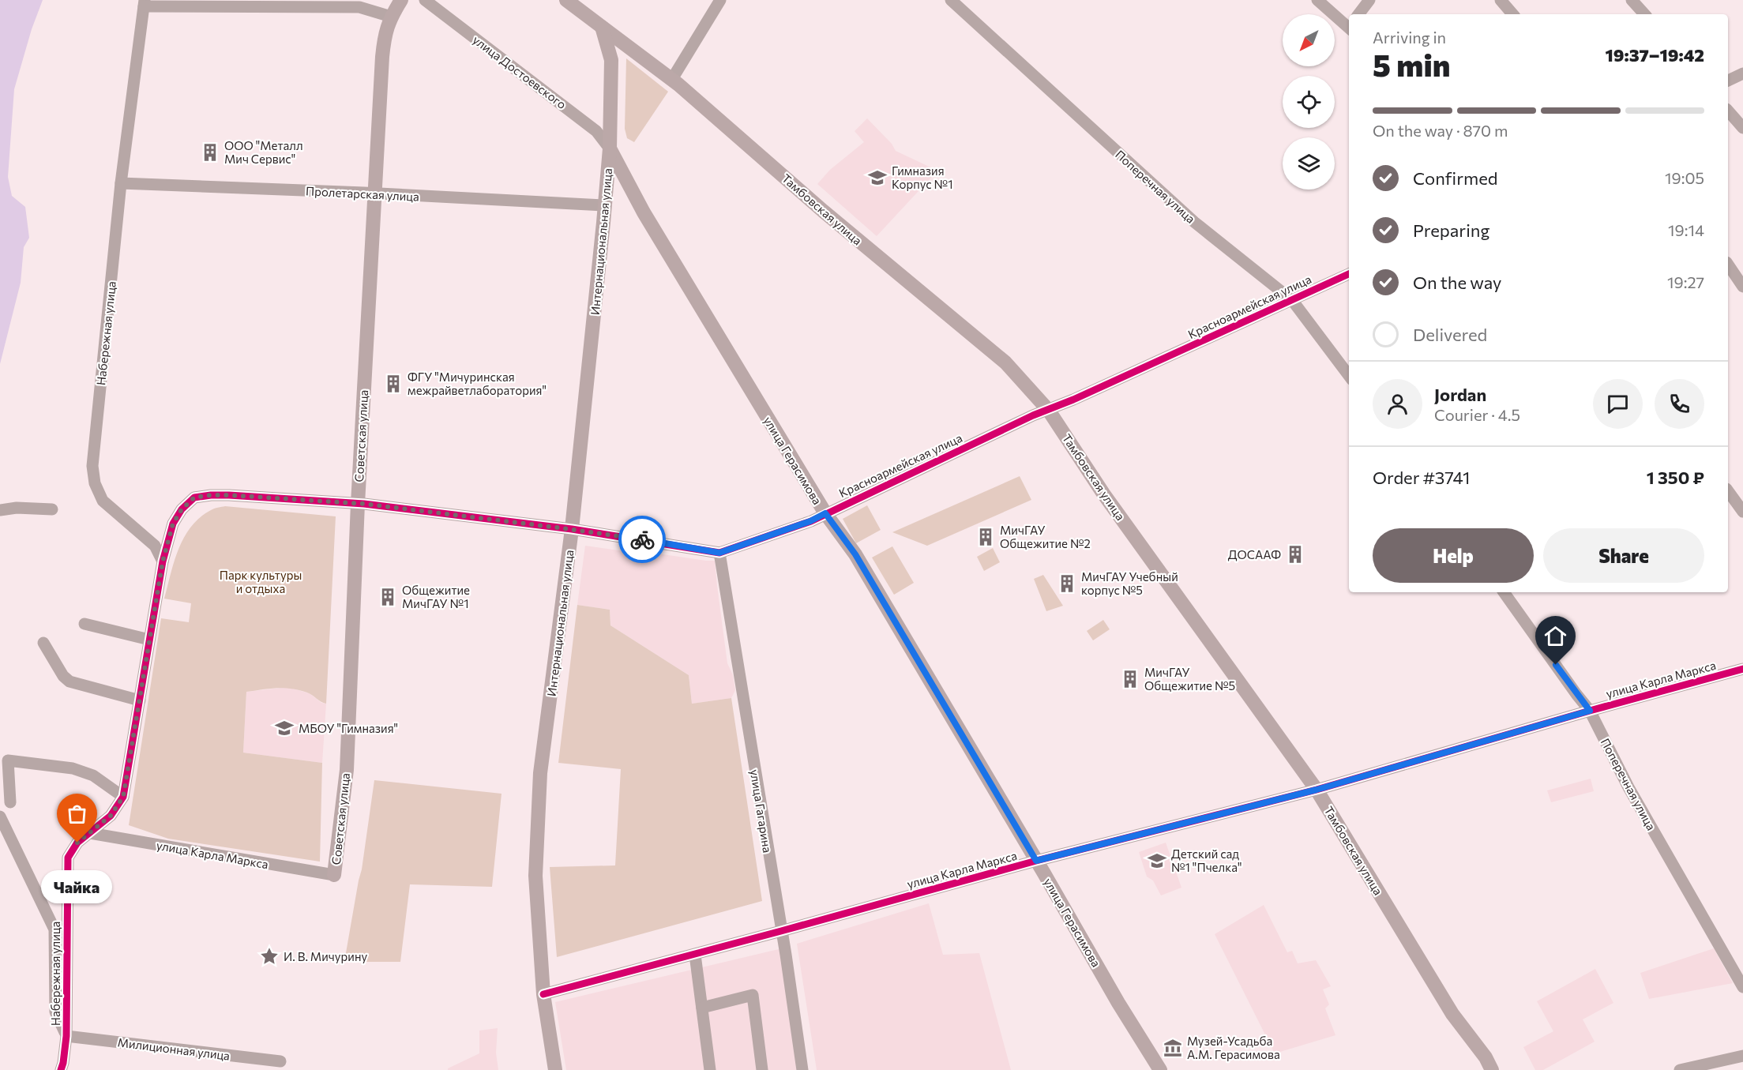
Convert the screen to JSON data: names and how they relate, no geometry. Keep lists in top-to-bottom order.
{
  "streets": {
    "main road": [
      "Тамбовская улица",
      "Интернациональная улица",
      "Советская улица",
      "улица Герасимова"
    ],
    "street": [
      "улица Достоевского",
      "Поперечная улица",
      "Пролетарская улица",
      "Красноармейская улица",
      "Набережная улица",
      "улица Карла Маркса",
      "улица Гагарина",
      "Милиционная улица"
    ]
  },
  "crossings": [
    ["улица Достоевского", "Интернациональная улица"],
    ["улица Достоевского", "улица Герасимова"],
    ["Поперечная улица", "Красноармейская улица"],
    ["Поперечная улица", "улица Карла Маркса"],
    ["Пролетарская улица", "Интернациональная улица"],
    ["Пролетарская улица", "Набережная улица"],
    ["Пролетарская улица", "Советская улица"],
    ["Тамбовская улица", "Красноармейская улица"],
    ["Тамбовская улица", "улица Герасимова"],
    ["Тамбовская улица", "улица Карла Маркса"],
    ["Интернациональная улица", "Красноармейская улица"],
    ["Интернациональная улица", "улица Герасимова"],
    ["Интернациональная улица", "улица Карла Маркса"],
    ["Красноармейская улица", "Набережная улица"],
    ["Красноармейская улица", "Советская улица"],
    ["Красноармейская улица", "улица Герасимова"],
    ["Красноармейская улица", "улица Гагарина"],
    ["Набережная улица", "улица Карла Маркса"],
    ["Набережная улица", "Милиционная улица"],
    ["Советская улица", "улица Карла Маркса"],
    ["улица Герасимова", "улица Карла Маркса"],
    ["улица Карла Маркса", "улица Гагарина"]
  ],
  "parks": ["Парк культуры и отдыха"],
  "places": {
    "building": [
      "ООО \"Металл Мич Сервис\"",
      "ФГУ \"Мичуринская межрайветлаборатория\"",
      "МичГАУ Общежитие №2",
      "ДОСААФ",
      "МичГАУ Учебный корпус №5",
      "Общежитие МичГАУ №1",
      "МичГАУ Общежитие №5"
    ],
    "school or university": ["Гимназия Корпус №1", "МБОУ \"Гимназия\"", "Детский сад №1 \"Пчелка\""],
    "other": ["Чайка"],
    "place": ["И. В. Мичурину"],
    "museum": ["Музей-Усадьба А.М. Герасимова"]
  },
  "north": "bottom left",
  "page": {
    "heading": ["5 min", "Arriving in", "19:37–19:42"],
    "panel": [
      "Jordan",
      "Courier · 4.5",
      "Order #3741",
      "1 350 ₽"
    ],
    "bar": "On the way · 870 m",
    "list": [
      ["Confirmed", "19:05"],
      ["Preparing", "19:14"],
      ["On the way", "19:27"],
      "Delivered"
    ],
    "buttons": ["Help", "Share"],
    "bubble": "Чайка"
  }
}
